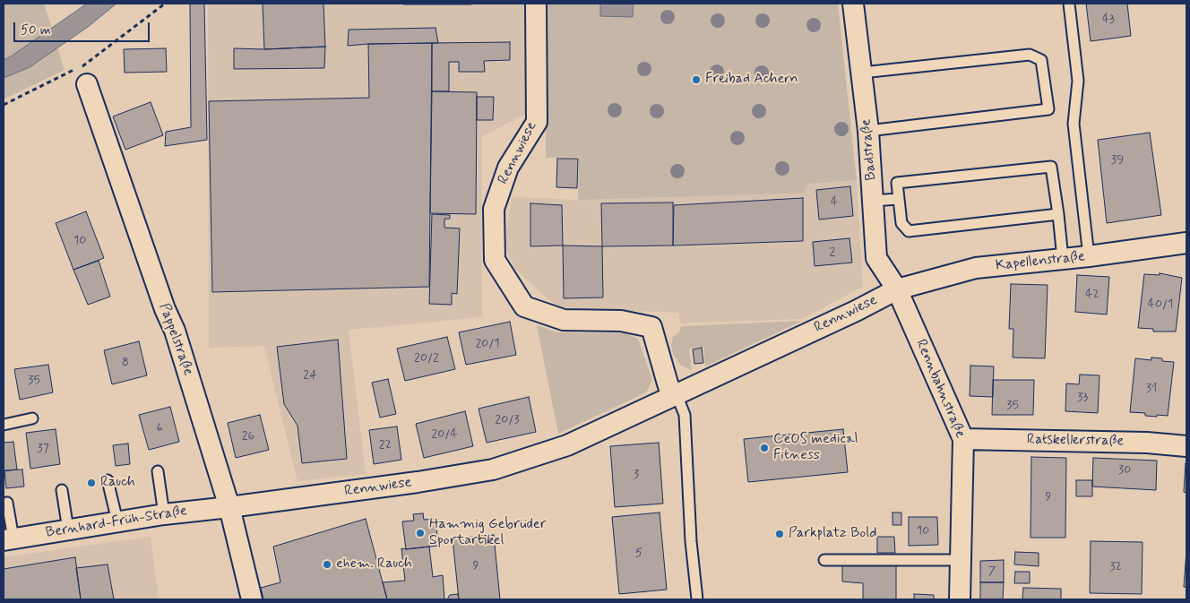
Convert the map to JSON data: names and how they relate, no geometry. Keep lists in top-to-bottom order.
{
  "streets": {
    "street": [
      "Badstraße",
      "Rennwiese",
      "Kapellenstraße",
      "Pappelstraße",
      "Rennbahnstraße",
      "Ratskellerstraße",
      "Bernhard-Früh-Straße"
    ]
  },
  "crossings": [
    ["Badstraße", "Rennwiese"],
    ["Badstraße", "Kapellenstraße"],
    ["Badstraße", "Rennbahnstraße"],
    ["Rennwiese", "Kapellenstraße"],
    ["Rennwiese", "Pappelstraße"],
    ["Rennwiese", "Rennbahnstraße"],
    ["Rennwiese", "Bernhard-Früh-Straße"],
    ["Kapellenstraße", "Rennbahnstraße"],
    ["Pappelstraße", "Bernhard-Früh-Straße"],
    ["Rennbahnstraße", "Ratskellerstraße"]
  ],
  "places": [
    "Freibad Achern",
    "CeOS medical Fitness",
    "Rauch",
    "Hammig Gebrüder Sportartikel",
    "Parkplatz Bold",
    "ehem. Rauch"
  ],
  "house_numbers": [
    "43",
    "39",
    "4",
    "10",
    "2",
    "42",
    "40/1",
    "20/1",
    "20/2",
    "8",
    "24",
    "35",
    "31",
    "33",
    "35",
    "20/3",
    "6",
    "20/4",
    "26",
    "22",
    "37",
    "30",
    "3",
    "9",
    "10",
    "5",
    "9",
    "32",
    "7"
  ],
  "scale_bar": "50 m"
}
